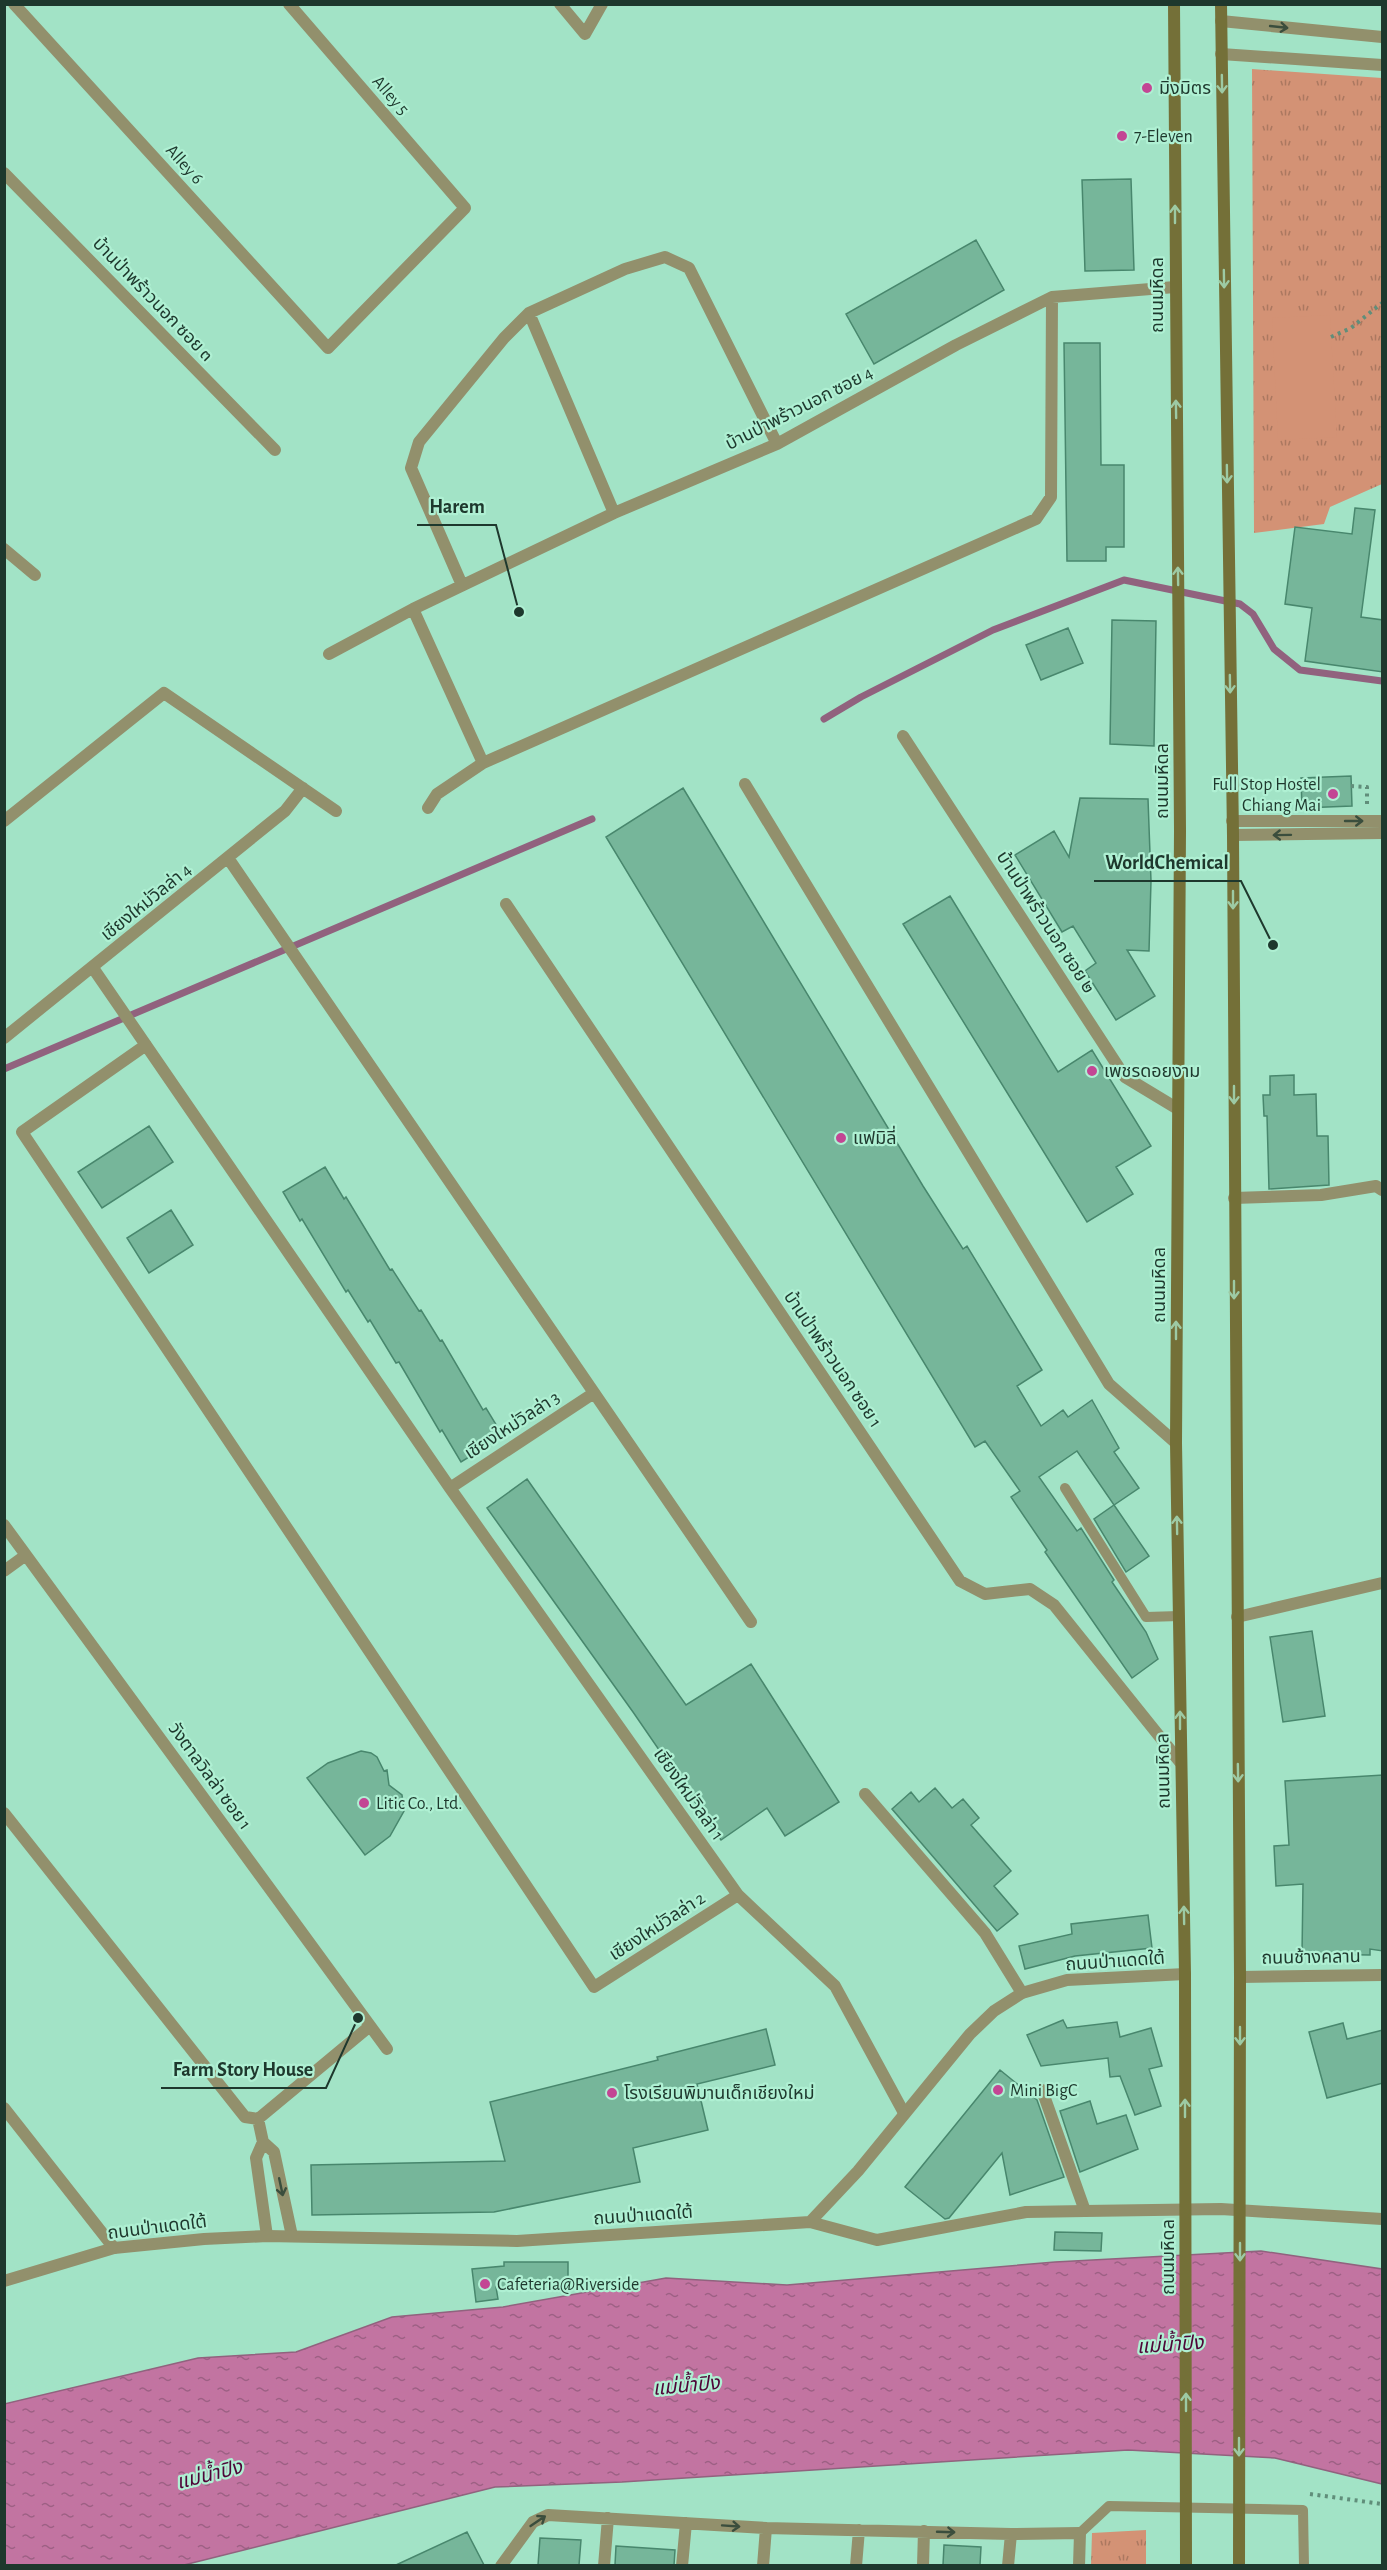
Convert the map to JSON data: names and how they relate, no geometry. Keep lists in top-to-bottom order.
{
  "streets": {
    "main road": ["ถนนมหิดล"],
    "street": [
      "Alley 5",
      "Alley 6",
      "บ้านป่าพร้าวนอก ซอย ๓",
      "บ้านป่าพร้าวนอก ซอย 4",
      "เชียงใหม่วิลล่า 4",
      "บ้านป่าพร้าวนอก ซอย ๒",
      "บ้านป่าพร้าวนอก ซอย 1",
      "เชียงใหม่วิลล่า 3",
      "วังตาลวิลล่า ซอย 1",
      "เชียงใหม่วิลล่า 1",
      "เชียงใหม่วิลล่า 2",
      "ถนนช้างคลาน",
      "ถนนป่าแดดใต้"
    ]
  },
  "crossings": [
    ["Alley 5", "Alley 6"],
    ["ถนนมหิดล", "บ้านป่าพร้าวนอก ซอย 4"],
    ["ถนนมหิดล", "บ้านป่าพร้าวนอก ซอย ๒"],
    ["ถนนมหิดล", "บ้านป่าพร้าวนอก ซอย 1"],
    ["ถนนมหิดล", "ถนนป่าแดดใต้"],
    ["เชียงใหม่วิลล่า 4", "เชียงใหม่วิลล่า 1"],
    ["เชียงใหม่วิลล่า 3", "เชียงใหม่วิลล่า 1"],
    ["เชียงใหม่วิลล่า 1", "เชียงใหม่วิลล่า 2"],
    ["เชียงใหม่วิลล่า 1", "ถนนป่าแดดใต้"]
  ],
  "water": ["แม่น้ำปิง"],
  "places": [
    "มิ่งมิตร",
    "7-Eleven",
    "Harem",
    "Full Stop Hostel Chiang Mai",
    "WorldChemical",
    "เพชรดอยงาม",
    "แฟมิลี่",
    "Litic Co., Ltd.",
    "Farm Story House",
    "Mini BigC",
    "โรงเรียนพิมานเด็กเชียงใหม่",
    "Cafeteria@Riverside"
  ]
}
